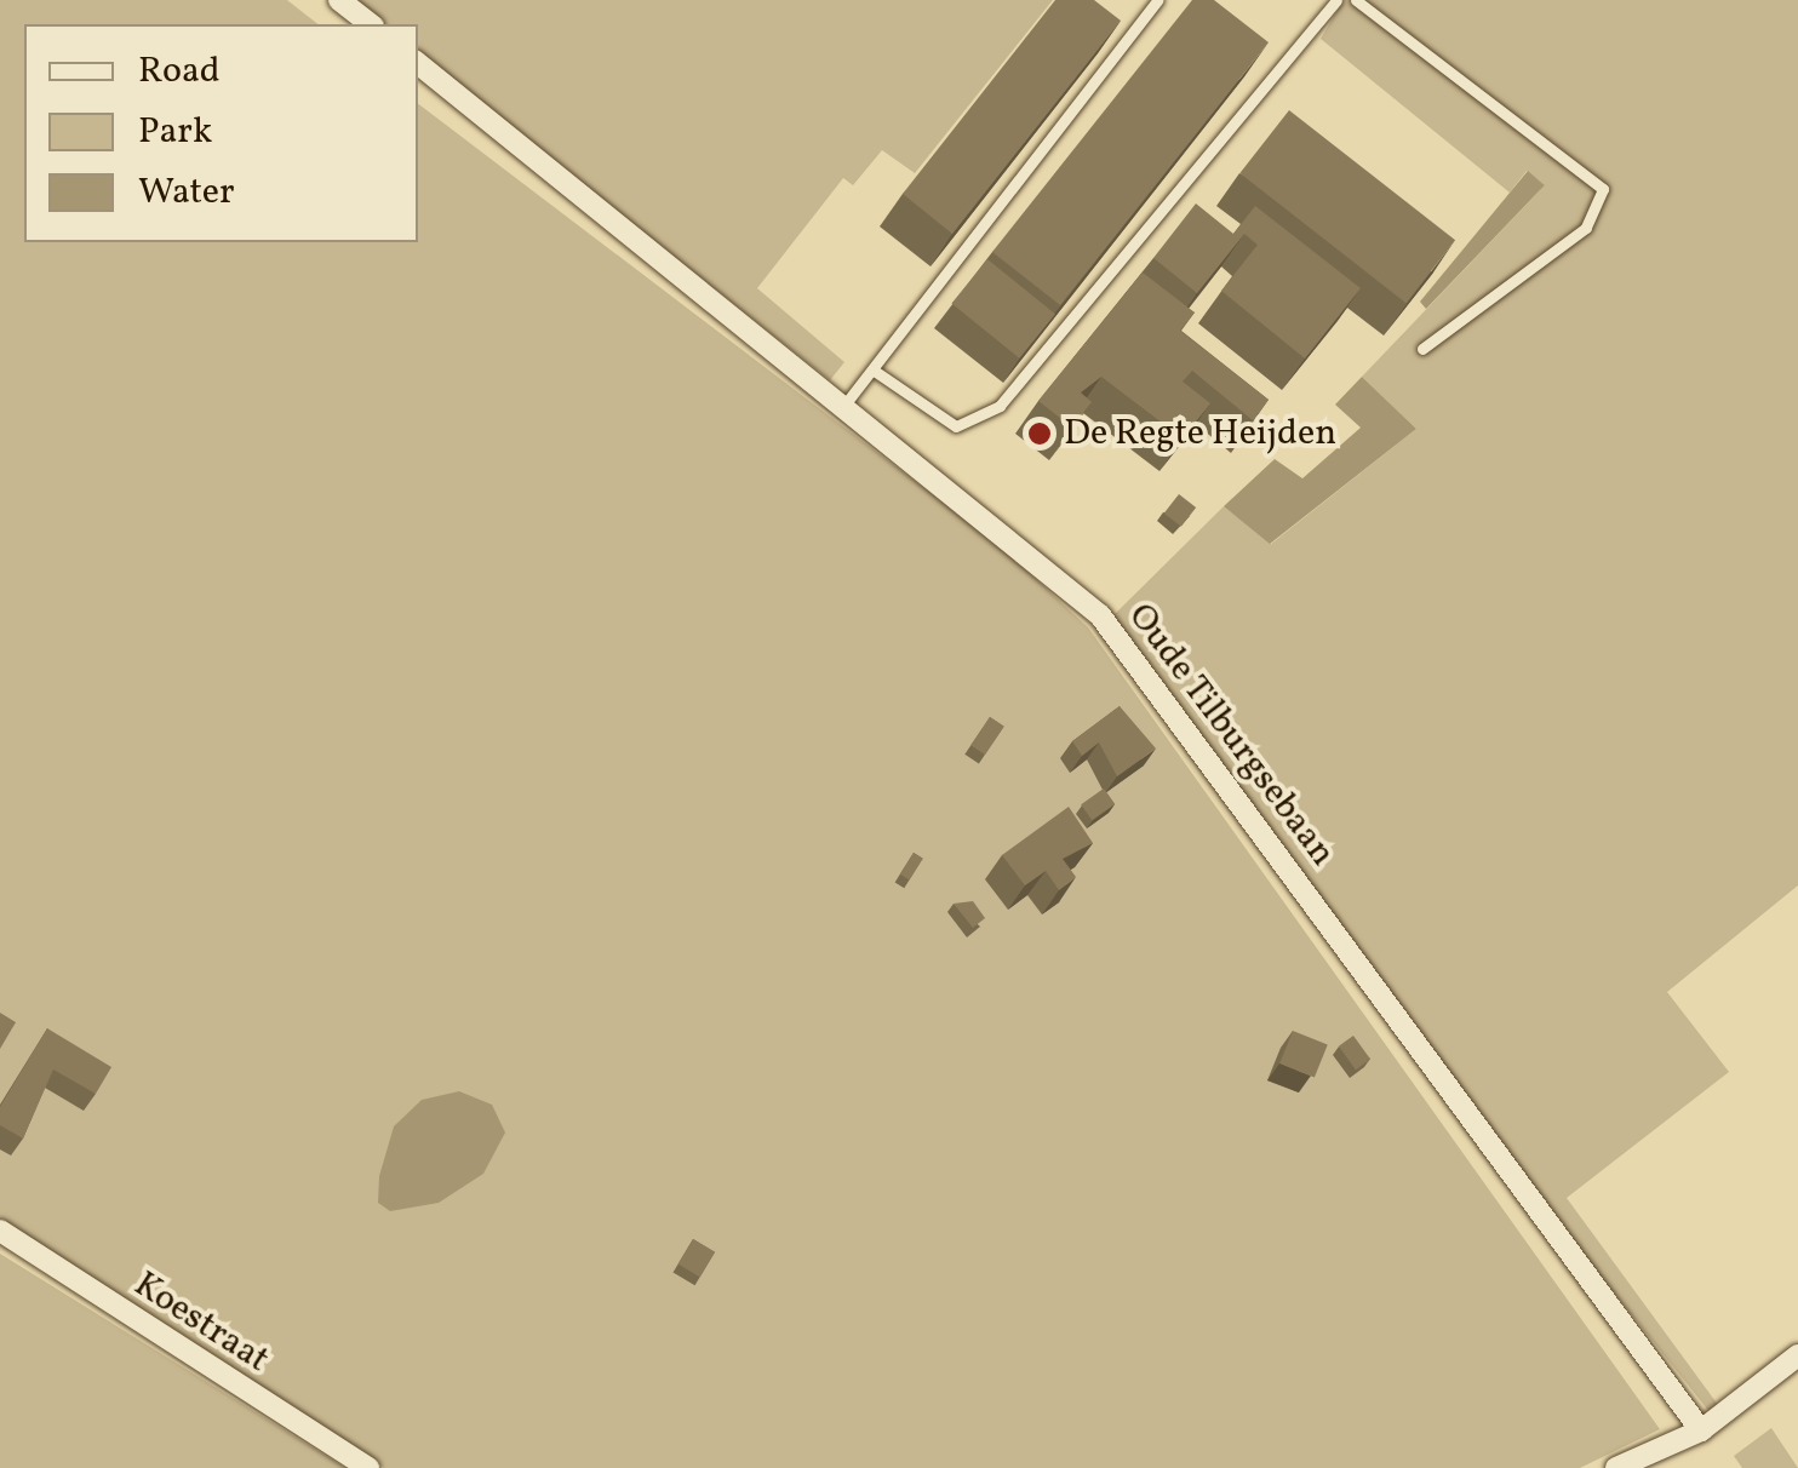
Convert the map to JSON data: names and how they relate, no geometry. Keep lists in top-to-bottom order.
{
  "streets": {
    "street": ["Oude Tilburgsebaan", "Koestraat"]
  },
  "places": ["De Regte Heijden"],
  "legend": ["Road", "Park", "Water"]
}
